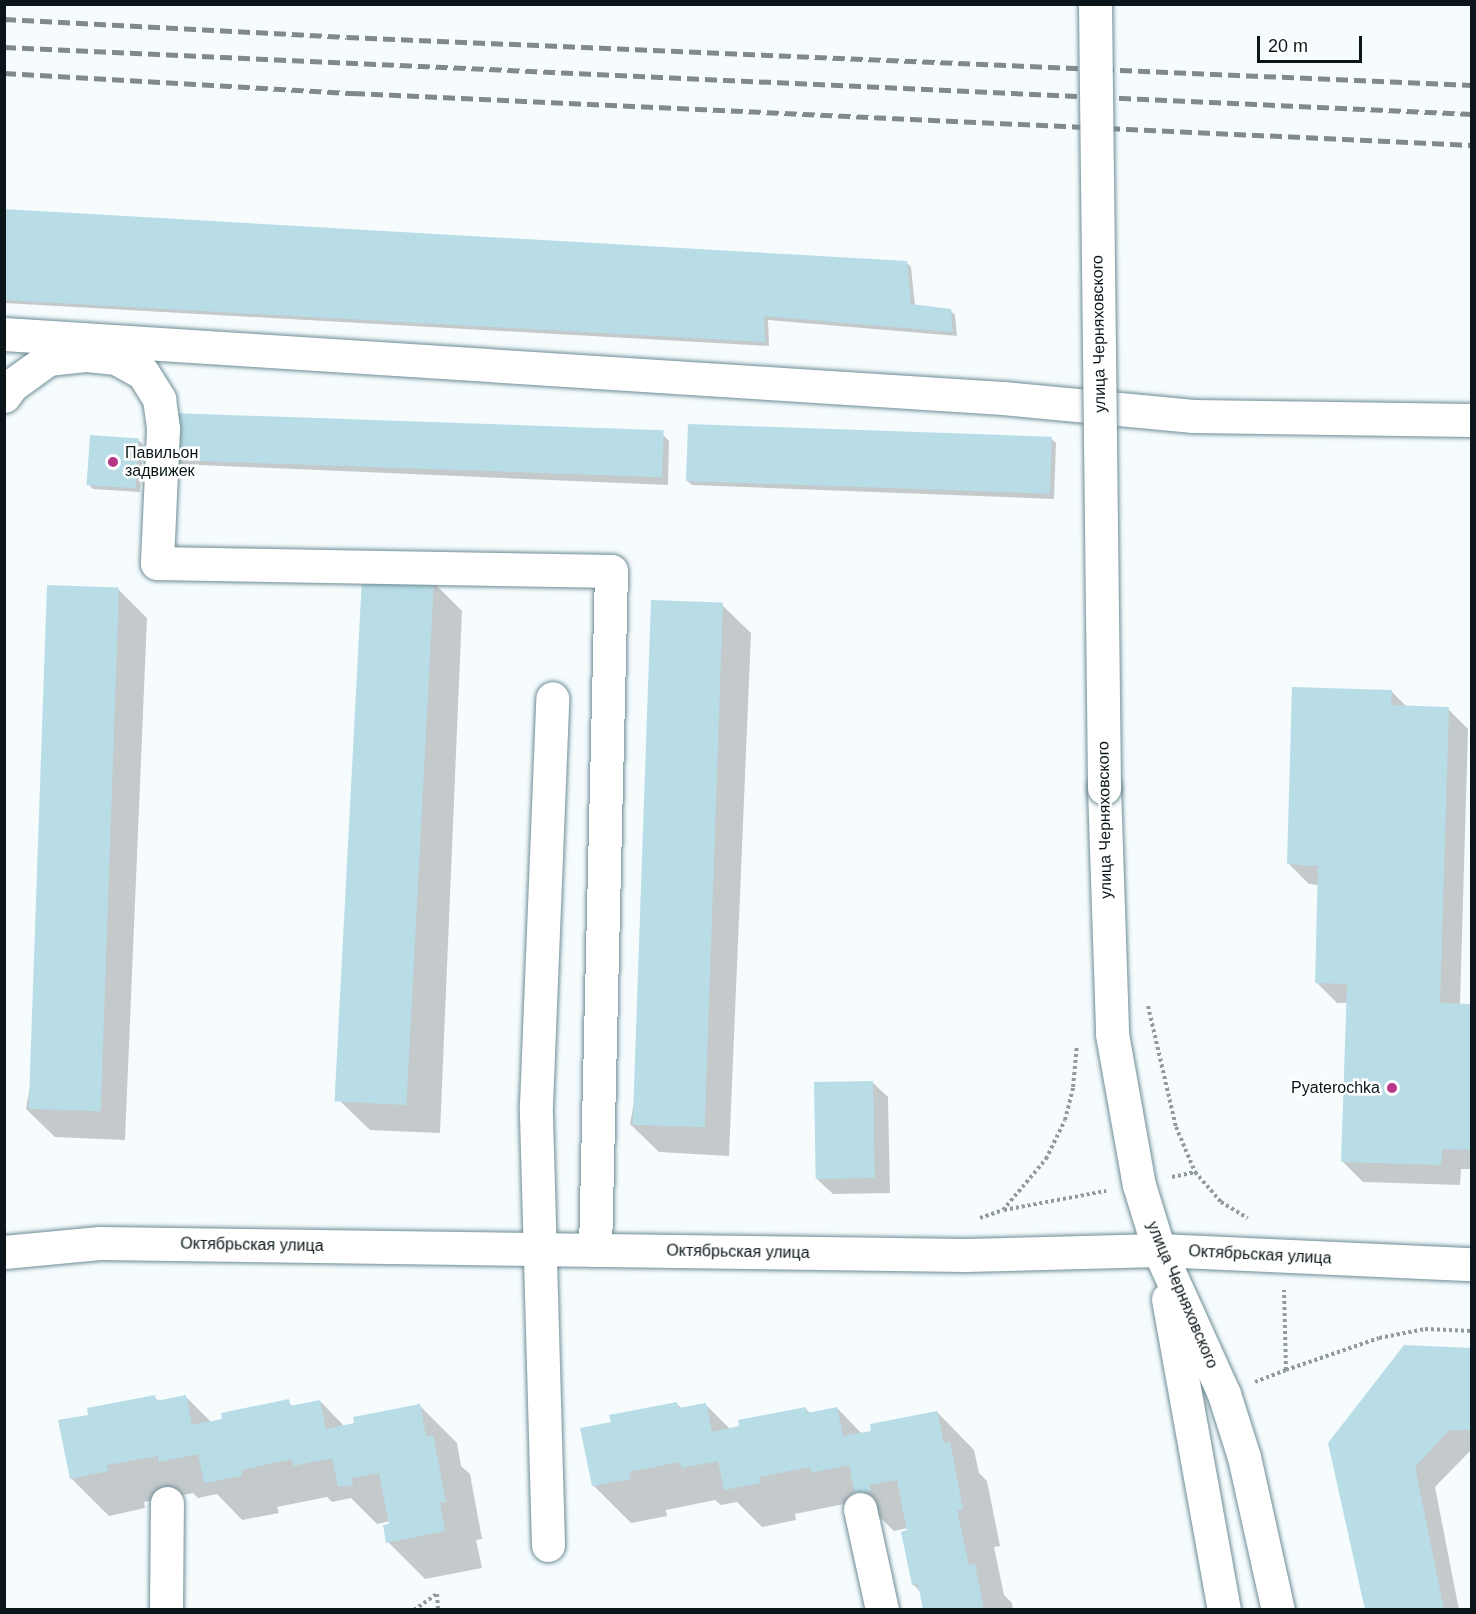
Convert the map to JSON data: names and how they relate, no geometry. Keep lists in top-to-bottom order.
{
  "streets": {
    "street": ["улица Черняховского", "Октябрьская улица"]
  },
  "crossings": [
    ["улица Черняховского", "Октябрьская улица"]
  ],
  "places": ["Павильон задвижек", "Pyaterochka"],
  "scale_bar": "20 m"
}
